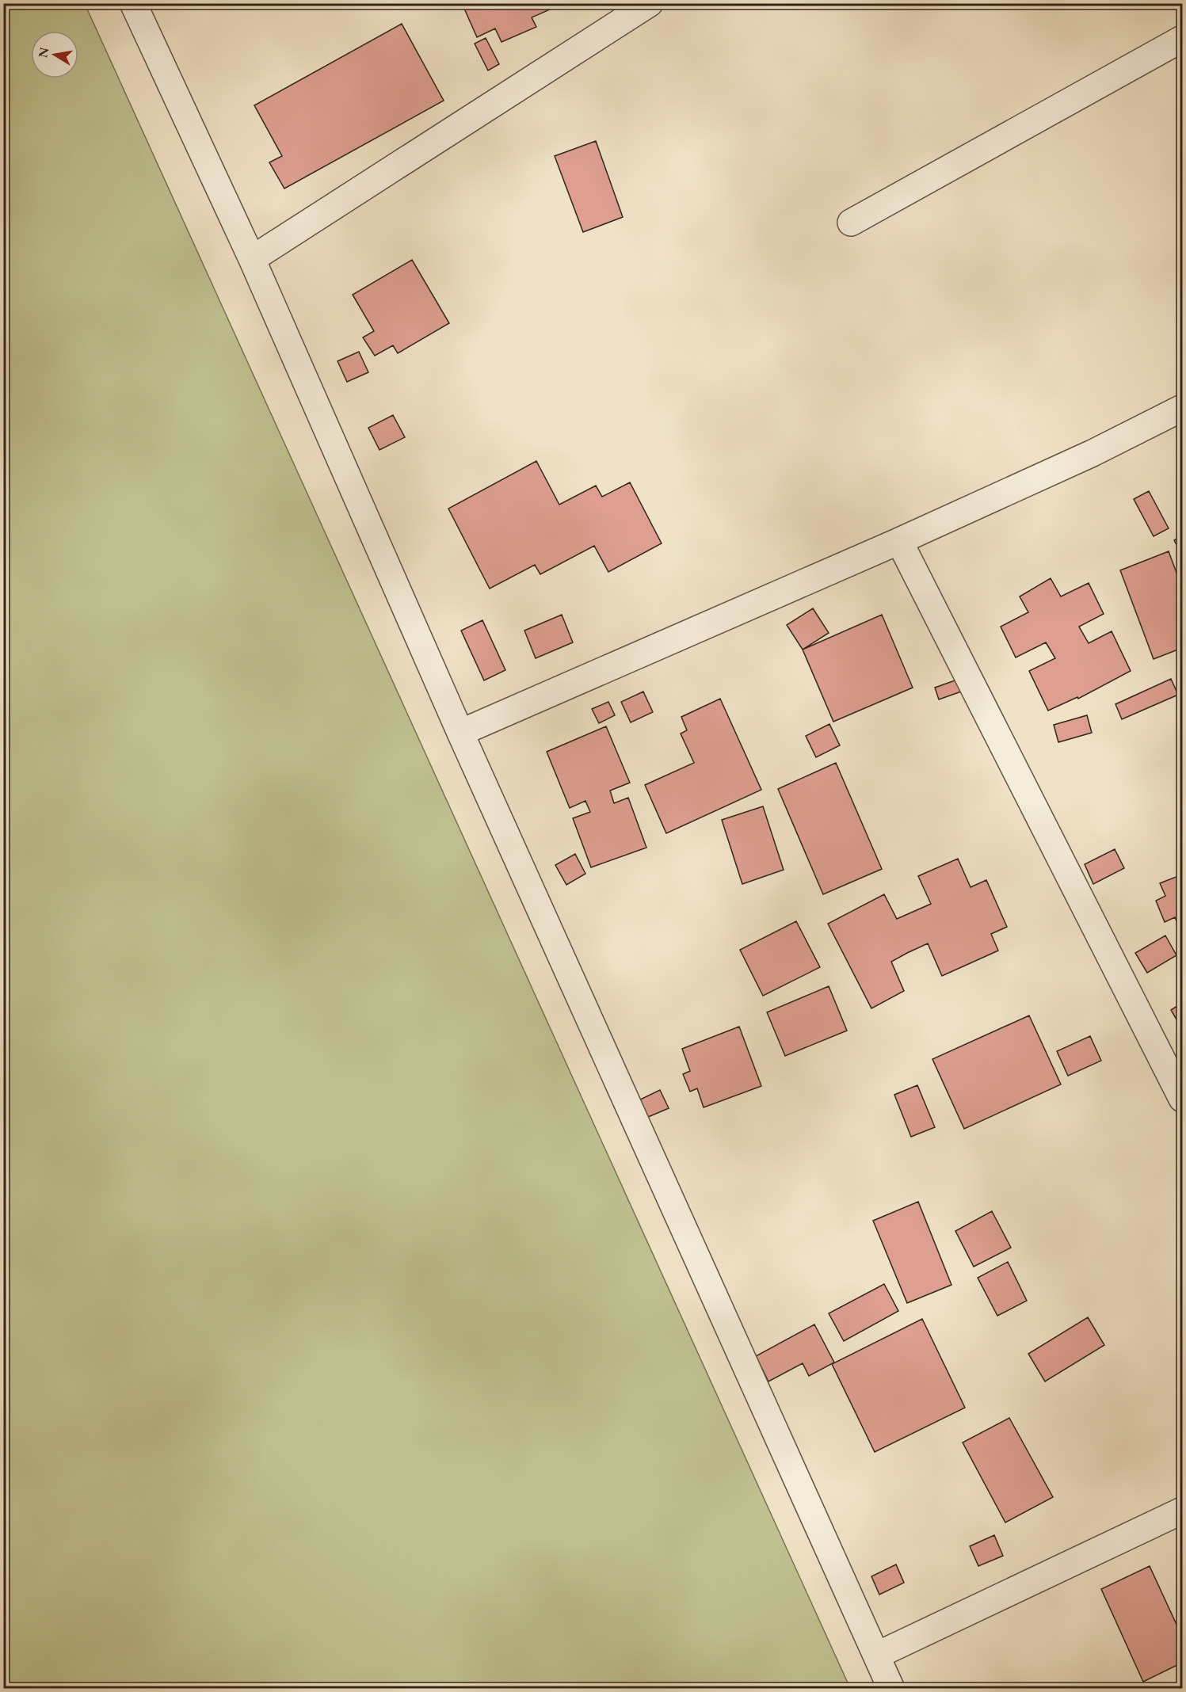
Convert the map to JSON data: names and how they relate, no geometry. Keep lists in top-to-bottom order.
{
  "north": "left"
}
